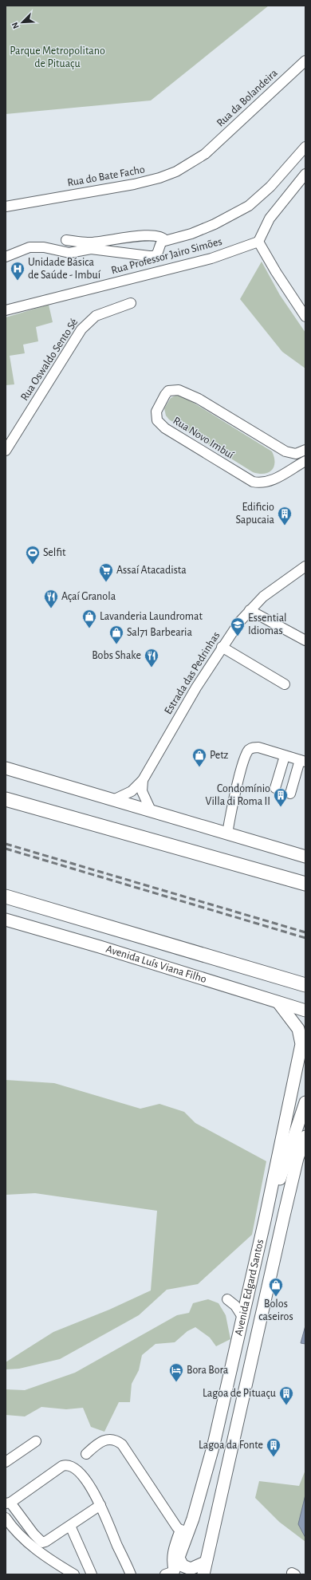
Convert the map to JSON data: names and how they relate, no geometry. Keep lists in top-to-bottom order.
{
  "streets": {
    "highway": ["Avenida Luís Viana Filho"],
    "main road": ["Avenida Edgard Santos"],
    "street": [
      "Rua da Bolandeira",
      "Rua do Bate Facho",
      "Rua Professor Jairo Simões",
      "Rua Oswaldo Sento Sé",
      "Rua Novo Imbuí",
      "Estrada das Pedrinhas"
    ]
  },
  "crossings": [
    ["Rua da Bolandeira", "Rua do Bate Facho"],
    ["Avenida Luís Viana Filho", "Avenida Edgard Santos"]
  ],
  "parks": ["Parque Metropolitano de Pituaçu"],
  "places": {
    "hospital": ["Unidade Básica de Saúde - Imbuí"],
    "building": [
      "Edificio Sapucaia",
      "Condomínio Villa di Roma II",
      "Lagoa de Pituaçu",
      "Lagoa da Fonte"
    ],
    "sports": ["Selfit"],
    "supermarket": ["Assaí Atacadista"],
    "restaurant": ["Açaí Granola", "Bobs Shake"],
    "shop": [
      "Lavanderia Laundromat",
      "Sal71 Barbearia",
      "Petz",
      "Bolos caseiros"
    ],
    "school or university": ["Essential Idiomas"],
    "hotel": ["Bora Bora"]
  },
  "north": "bottom left"
}
